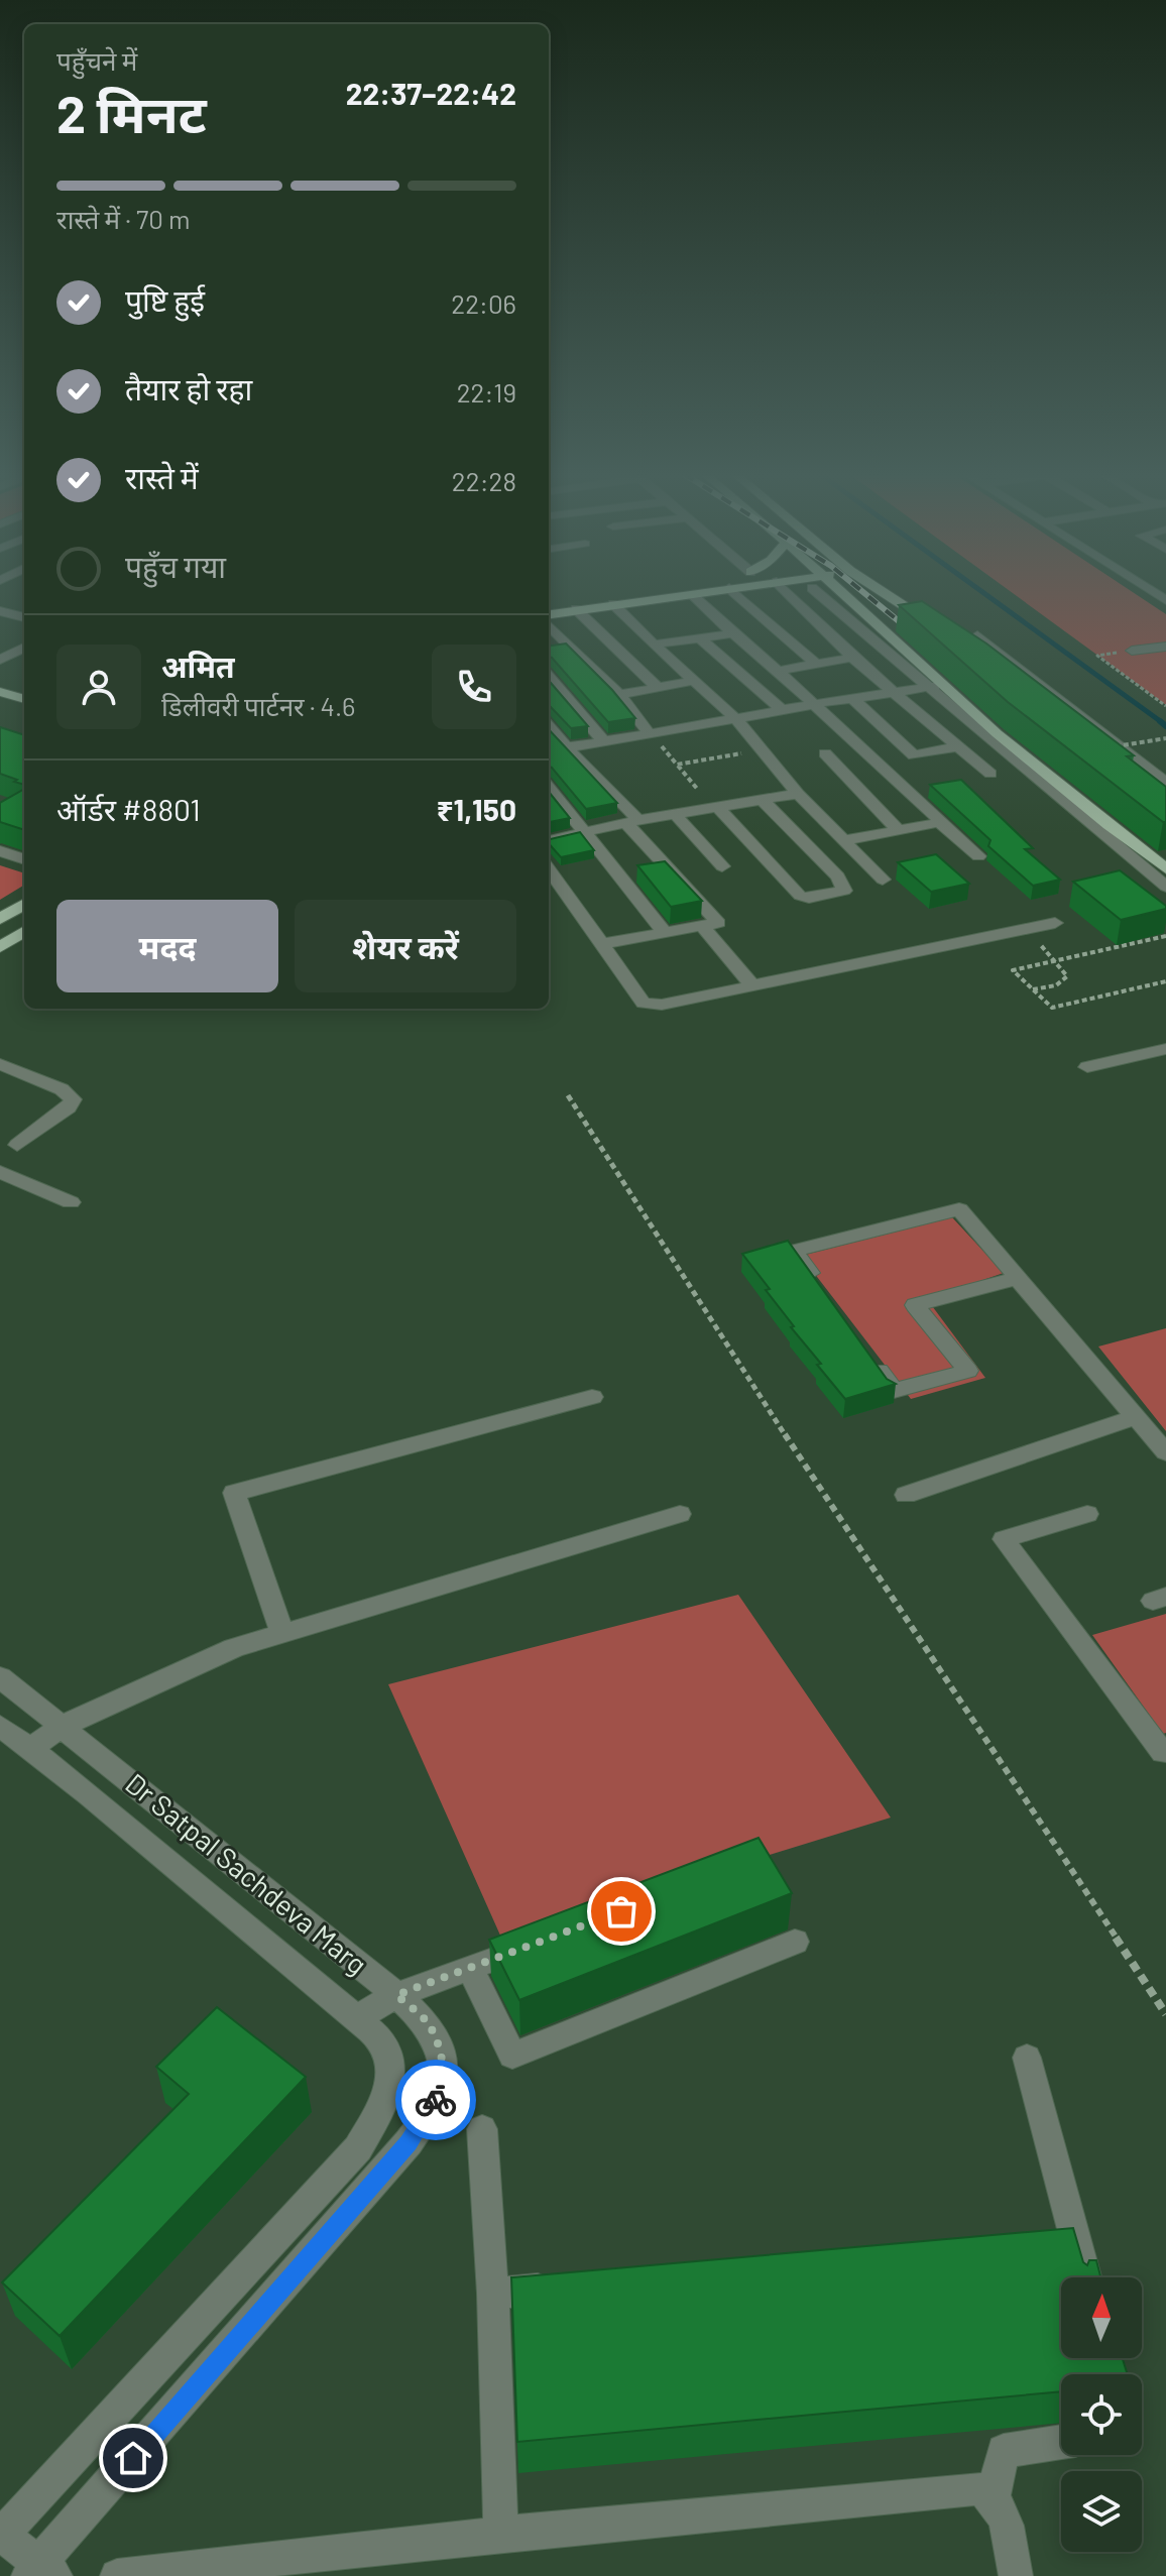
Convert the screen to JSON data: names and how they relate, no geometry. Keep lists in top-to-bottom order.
{
  "streets": {
    "street": ["Dr Satpal Sachdeva Marg"]
  },
  "north": "top",
  "page": {
    "heading": ["2 मिनट", "पहुँचने में", "22:37–22:42"],
    "panel": [
      "अमित",
      "डिलीवरी पार्टनर · 4.6",
      "ऑर्डर #8801",
      "₹1,150"
    ],
    "bar": "रास्ते में · 70 m",
    "list": [
      ["पुष्टि हुई", "22:06"],
      ["तैयार हो रहा", "22:19"],
      ["रास्ते में", "22:28"],
      "पहुँच गया"
    ],
    "buttons": ["मदद", "शेयर करें"]
  }
}
